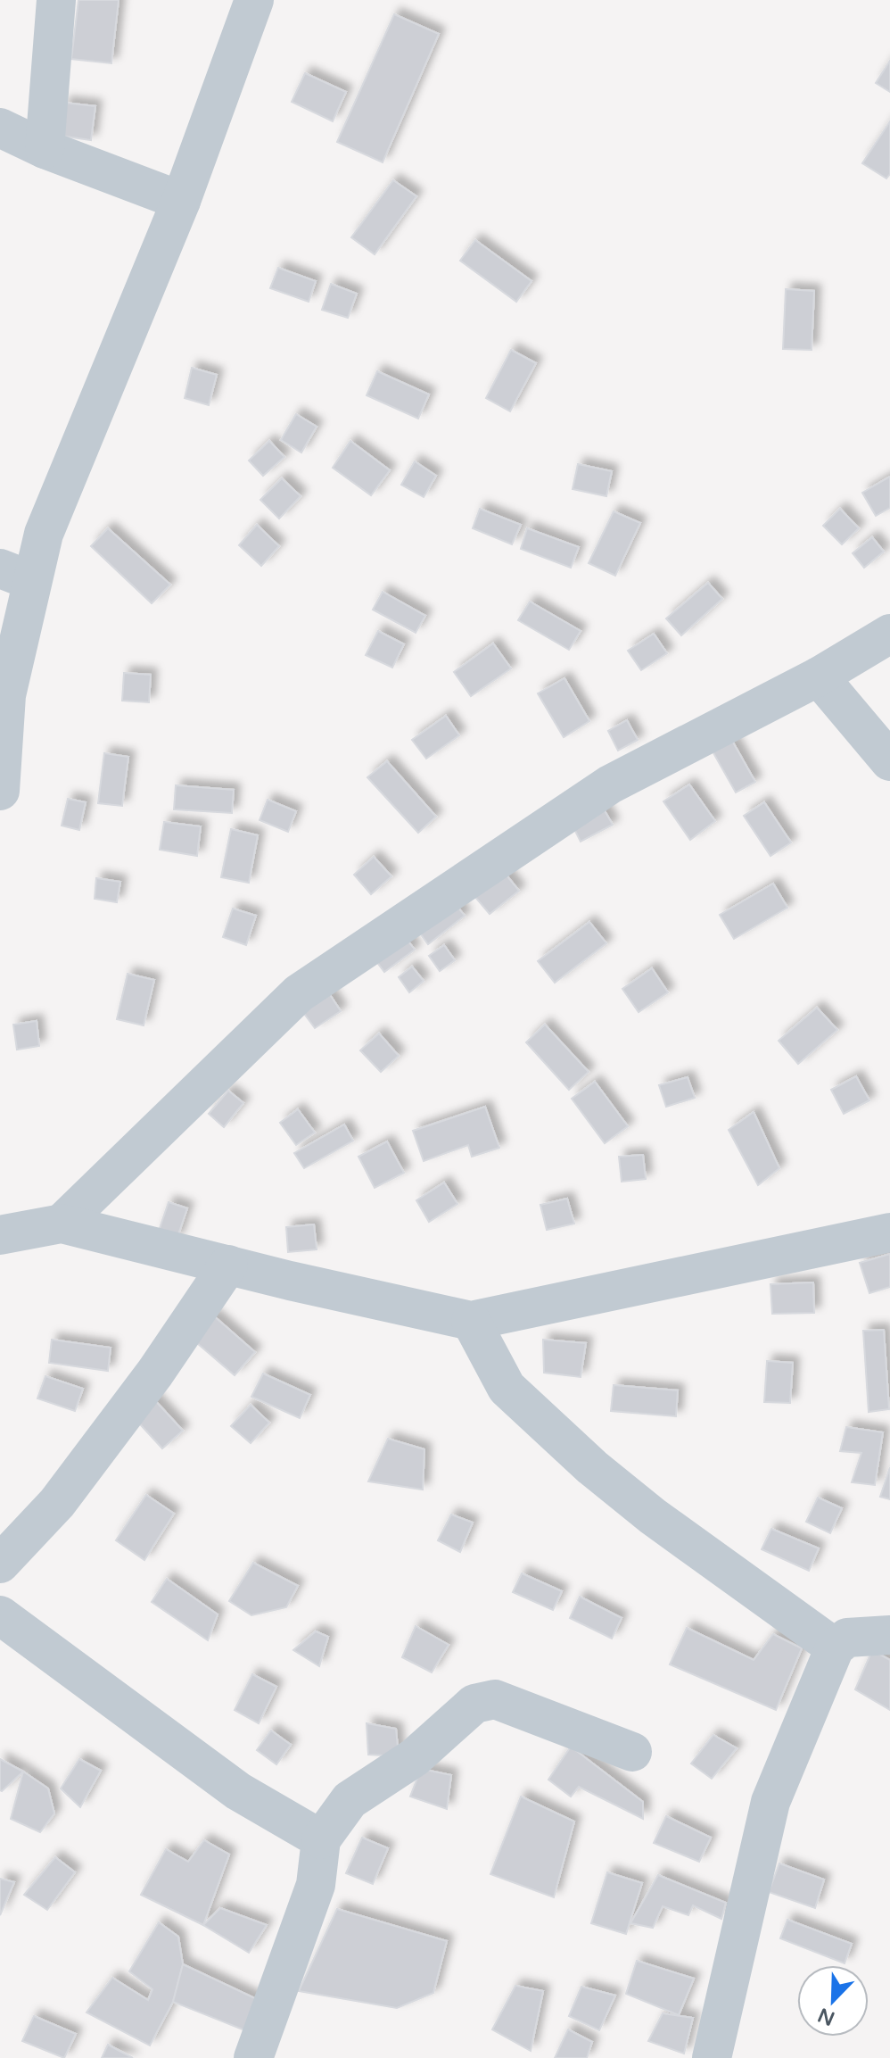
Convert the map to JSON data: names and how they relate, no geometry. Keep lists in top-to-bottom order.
{
  "north": "bottom left"
}
